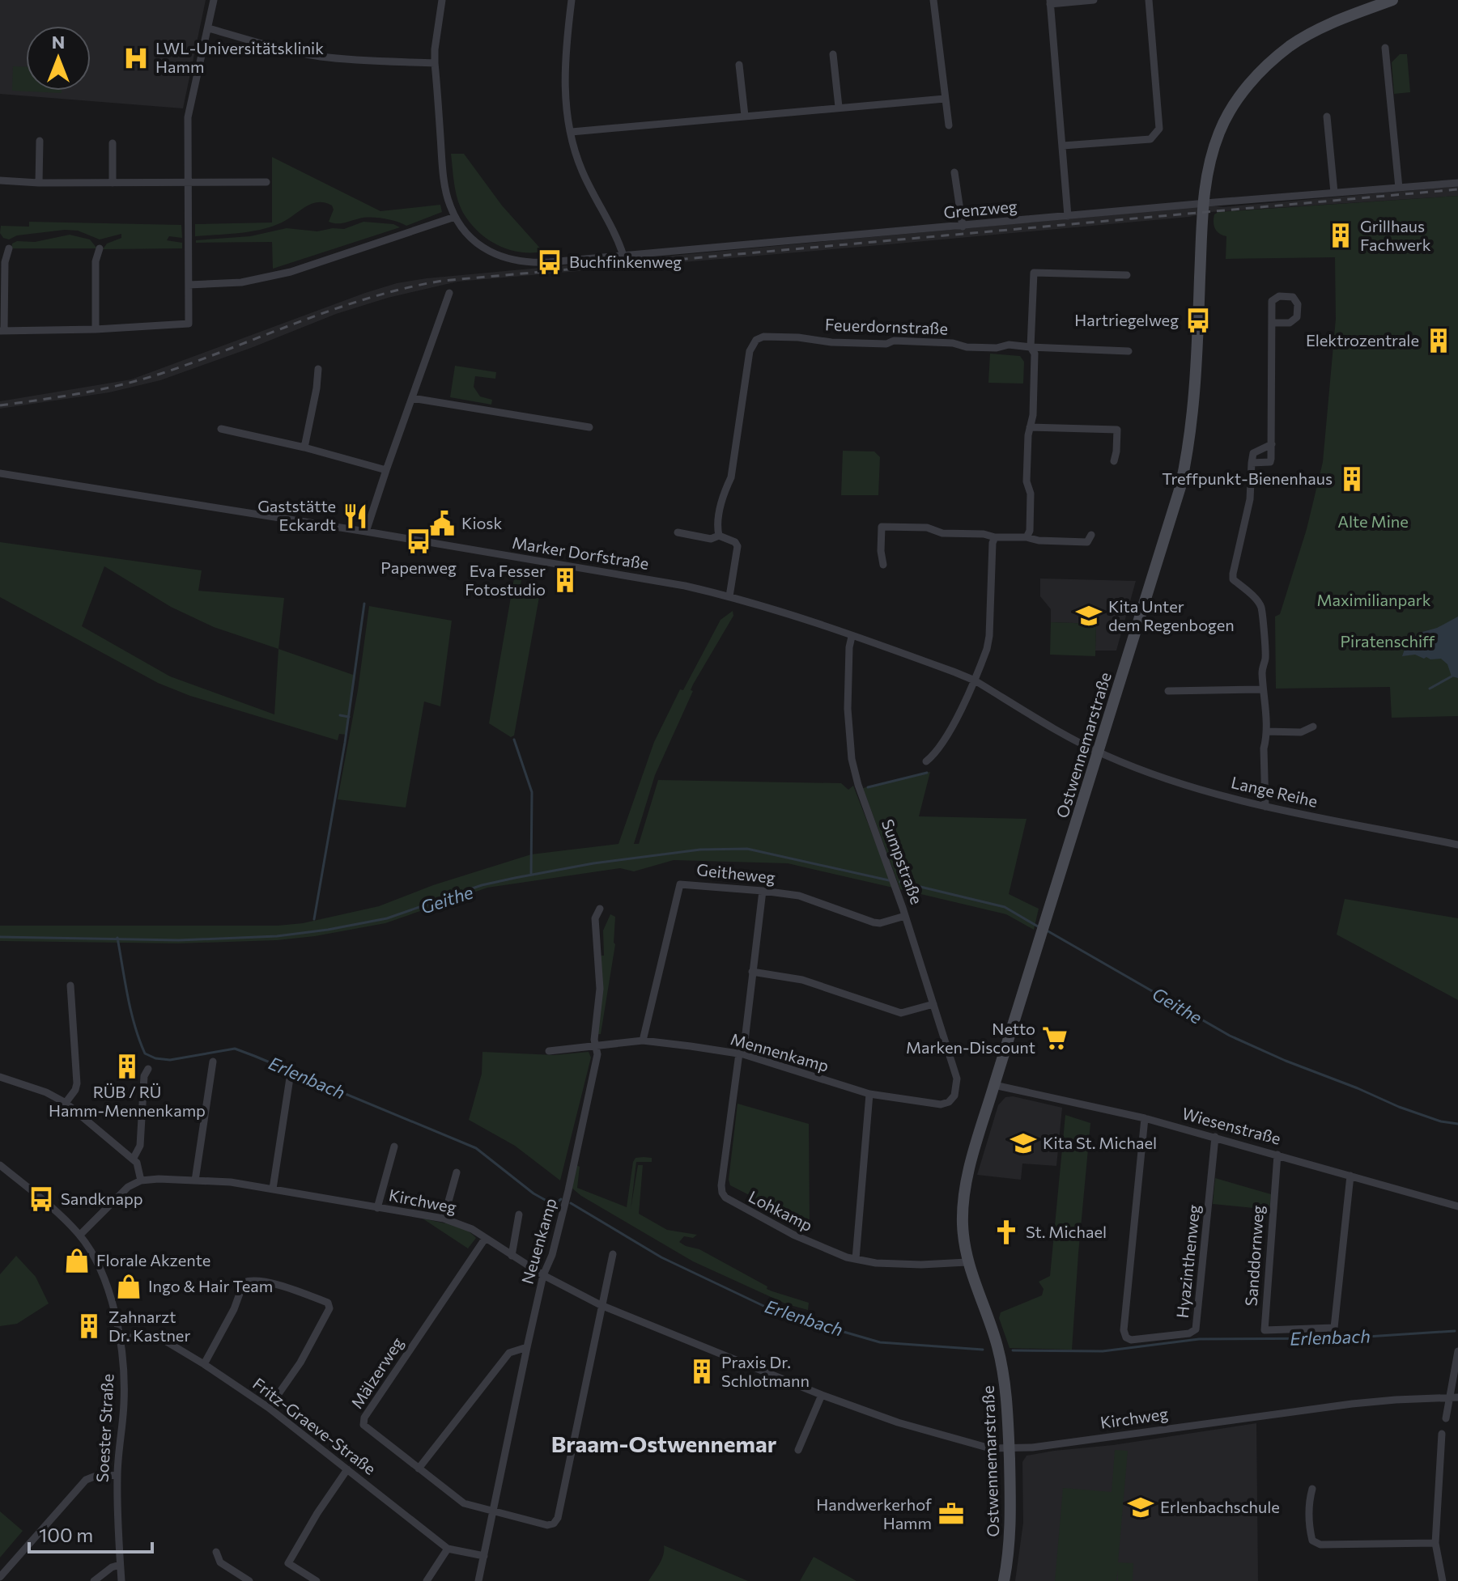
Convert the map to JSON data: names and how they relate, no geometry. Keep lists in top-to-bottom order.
{
  "streets": {
    "street": [
      "Grenzweg",
      "Feuerdornstraße",
      "Marker Dorfstraße",
      "Ostwennemarstraße",
      "Lange Reihe",
      "Sumpstraße",
      "Geitheweg",
      "Mennenkamp",
      "Wiesenstraße",
      "Kirchweg",
      "Lohkamp",
      "Neuenkamp",
      "Sanddornweg",
      "Hyazinthenweg",
      "Mälzerweg",
      "Fritz-Graeve-Straße",
      "Soester Straße"
    ]
  },
  "crossings": [
    ["Grenzweg", "Ostwennemarstraße"],
    ["Marker Dorfstraße", "Ostwennemarstraße"],
    ["Marker Dorfstraße", "Lange Reihe"],
    ["Marker Dorfstraße", "Sumpstraße"],
    ["Ostwennemarstraße", "Lange Reihe"],
    ["Ostwennemarstraße", "Wiesenstraße"],
    ["Ostwennemarstraße", "Kirchweg"],
    ["Ostwennemarstraße", "Lohkamp"],
    ["Sumpstraße", "Geitheweg"],
    ["Sumpstraße", "Mennenkamp"],
    ["Geitheweg", "Mennenkamp"],
    ["Geitheweg", "Lohkamp"],
    ["Mennenkamp", "Lohkamp"],
    ["Mennenkamp", "Neuenkamp"],
    ["Wiesenstraße", "Sanddornweg"],
    ["Wiesenstraße", "Hyazinthenweg"],
    ["Kirchweg", "Neuenkamp"],
    ["Kirchweg", "Mälzerweg"],
    ["Neuenkamp", "Mälzerweg"],
    ["Neuenkamp", "Fritz-Graeve-Straße"],
    ["Fritz-Graeve-Straße", "Soester Straße"]
  ],
  "districts": ["Braam-Ostwennemar"],
  "water": ["Geithe", "Erlenbach"],
  "parks": ["Alte Mine", "Maximilianpark", "Piratenschiff"],
  "places": {
    "hospital": ["LWL-Universitätsklinik Hamm"],
    "building": [
      "Grillhaus Fachwerk",
      "Elektrozentrale",
      "Treffpunkt-Bienenhaus",
      "Eva Fesser Fotostudio",
      "RÜB / RÜ Hamm-Mennenkamp",
      "Zahnarzt Dr. Kastner",
      "Praxis Dr. Schlotmann"
    ],
    "bus stop": [
      "Buchfinkenweg",
      "Hartriegelweg",
      "Papenweg",
      "Sandknapp"
    ],
    "restaurant": ["Gaststätte Eckardt"],
    "public building": ["Kiosk"],
    "school or university": ["Kita Unter dem Regenbogen", "Kita St. Michael", "Erlenbachschule"],
    "supermarket": ["Netto Marken-Discount"],
    "church": ["St. Michael"],
    "shop": ["Florale Akzente", "Ingo & Hair Team"],
    "office": ["Handwerkerhof Hamm"]
  },
  "scale_bar": "100 m",
  "north": "top"
}
